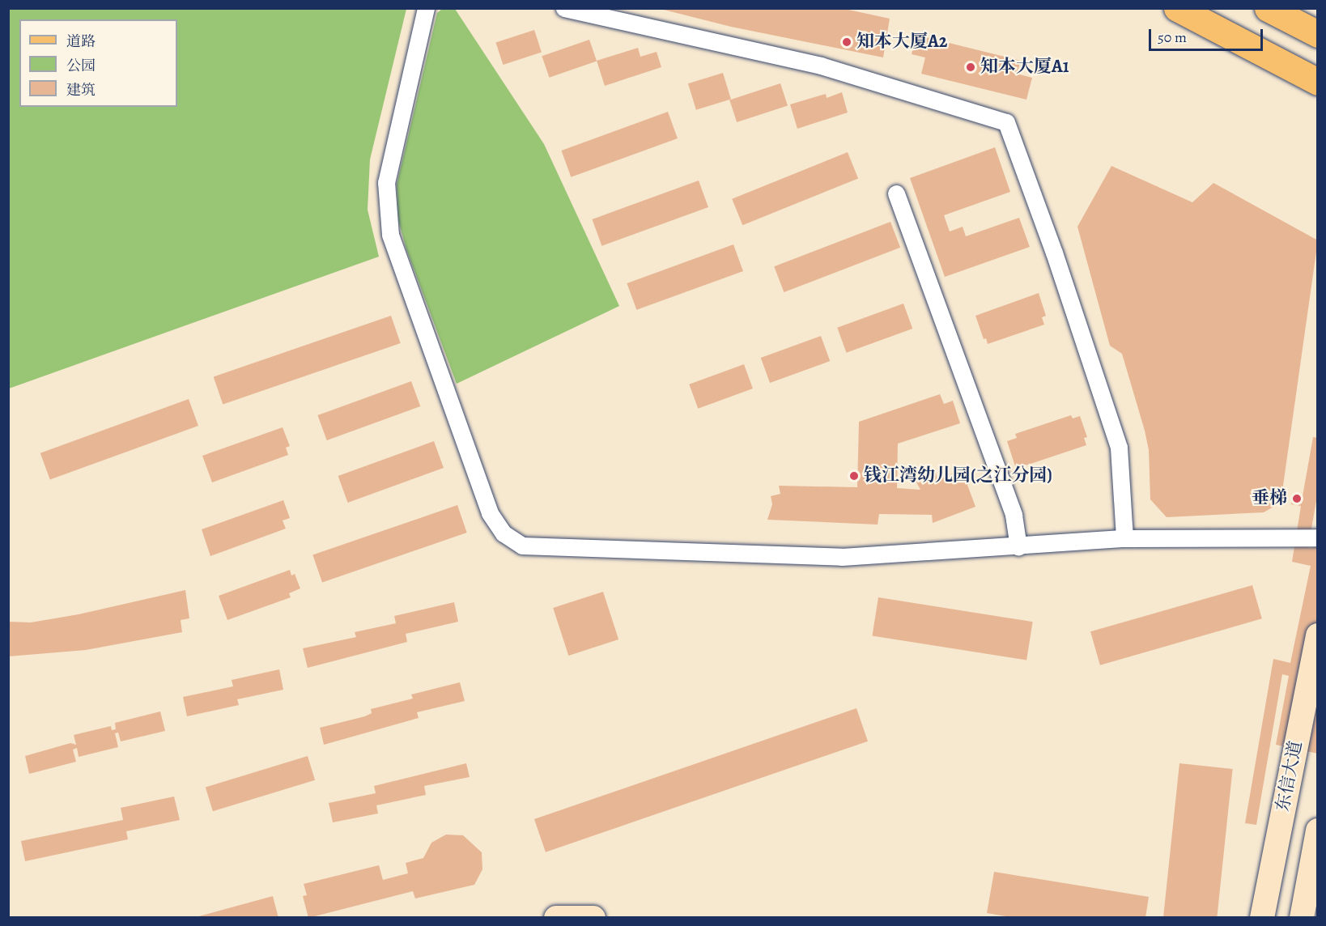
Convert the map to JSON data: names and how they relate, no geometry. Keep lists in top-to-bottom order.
{
  "streets": {
    "main road": ["东信大道"]
  },
  "places": [
    "知本大厦A2",
    "知本大厦A1",
    "钱江湾幼儿园(之江分园)",
    "垂梯"
  ],
  "legend": ["道路", "公园", "建筑"],
  "scale_bar": "50 m"
}
